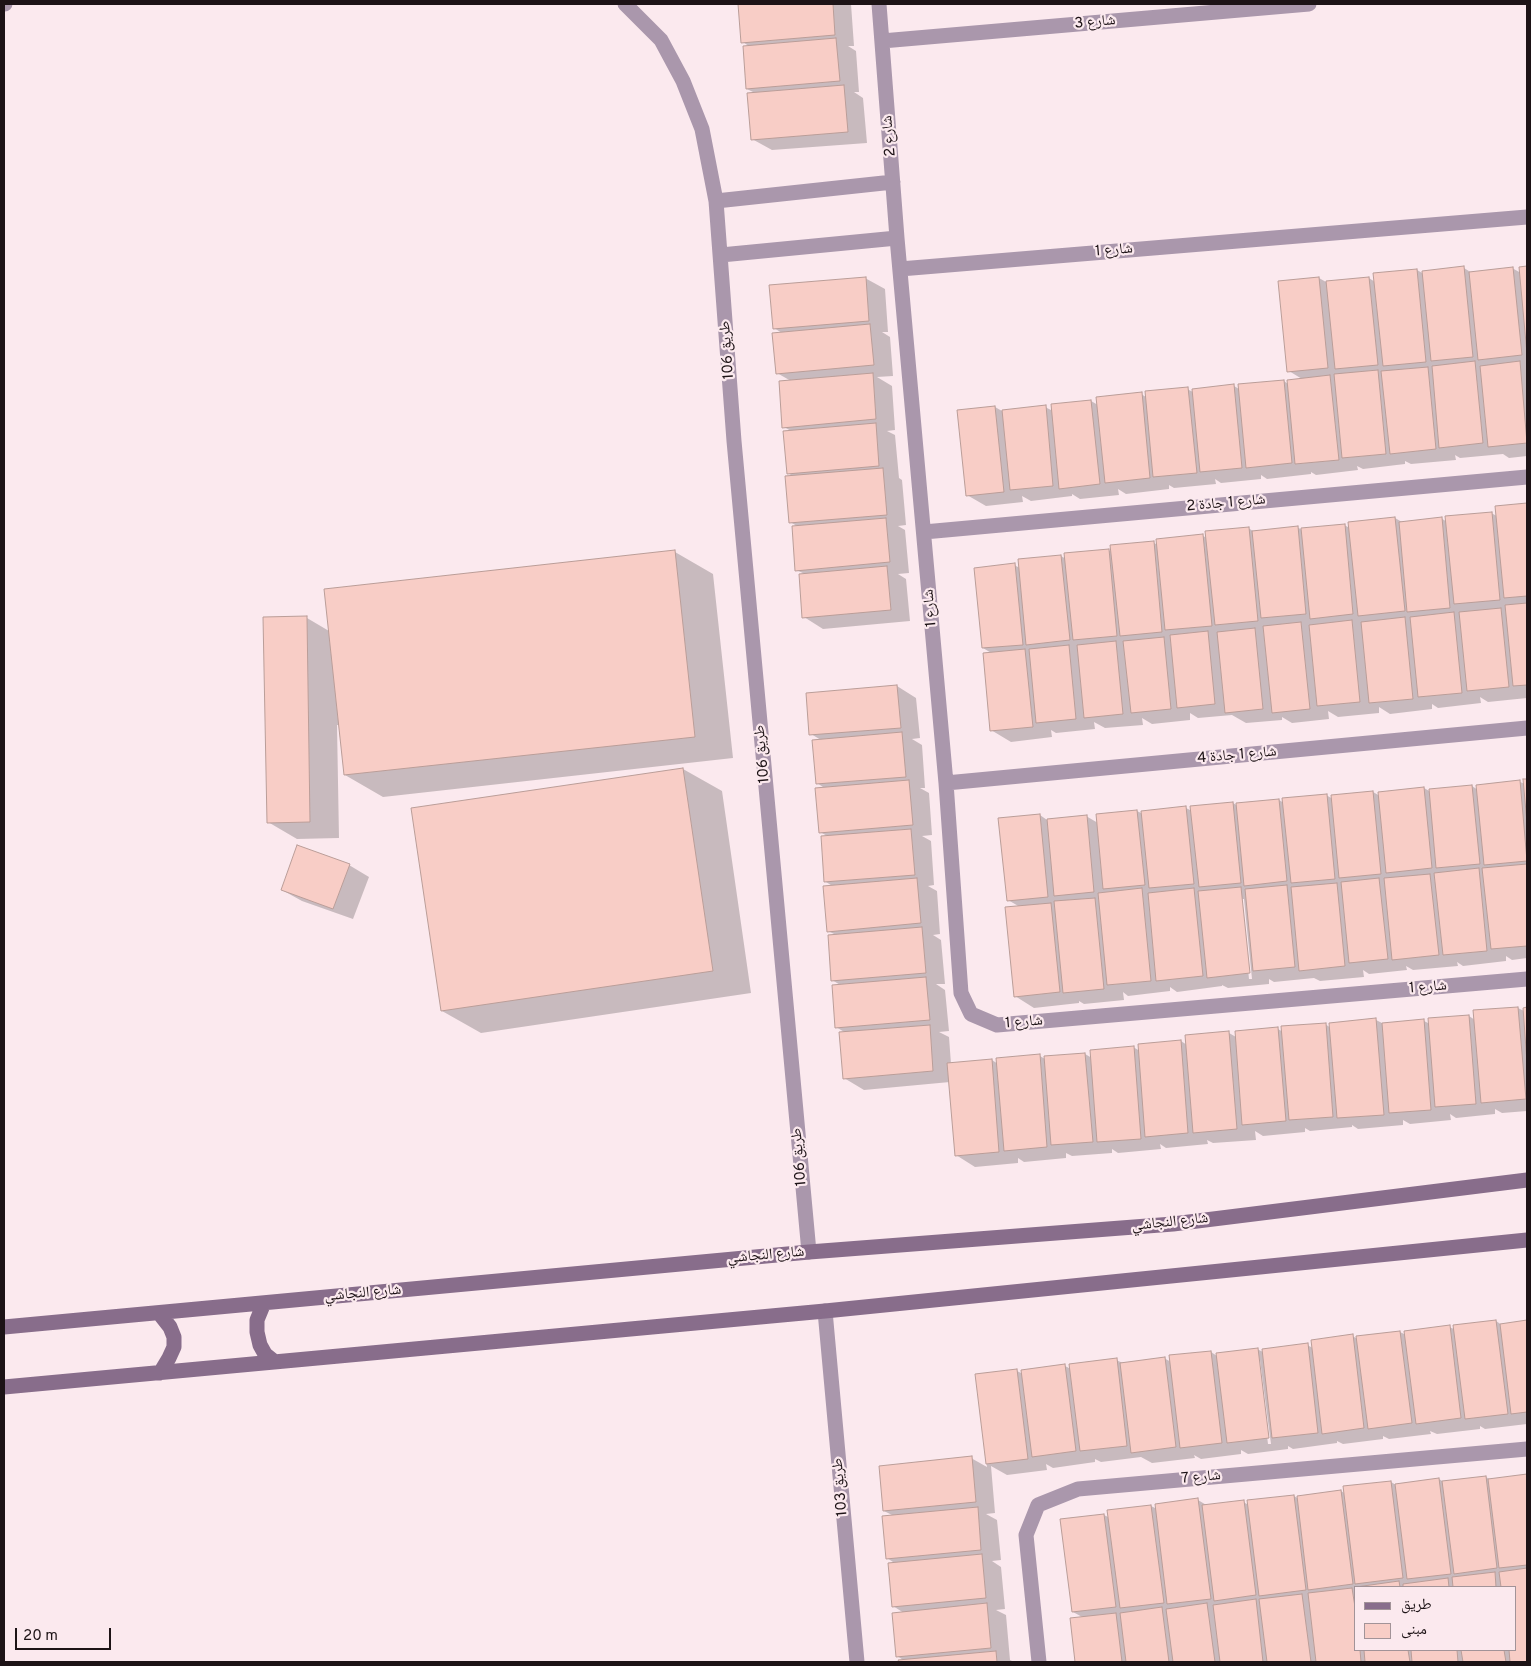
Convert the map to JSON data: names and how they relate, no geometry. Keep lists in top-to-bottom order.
{
  "streets": {
    "main road": ["شارع النجاشي"],
    "street": [
      "شارع 3",
      "شارع 2",
      "شارع 1",
      "طريق 106",
      "شارع 1 جادة 2",
      "شارع 1 جادة 4",
      "شارع 7",
      "طريق 103"
    ]
  },
  "crossings": [
    ["شارع 3", "شارع 2"],
    ["شارع 2", "شارع 1"],
    ["شارع 1", "شارع 1 جادة 2"],
    ["شارع 1", "شارع 1 جادة 4"],
    ["طريق 106", "شارع النجاشي"]
  ],
  "legend": ["طريق", "مبنى"],
  "scale_bar": "20 m"
}
